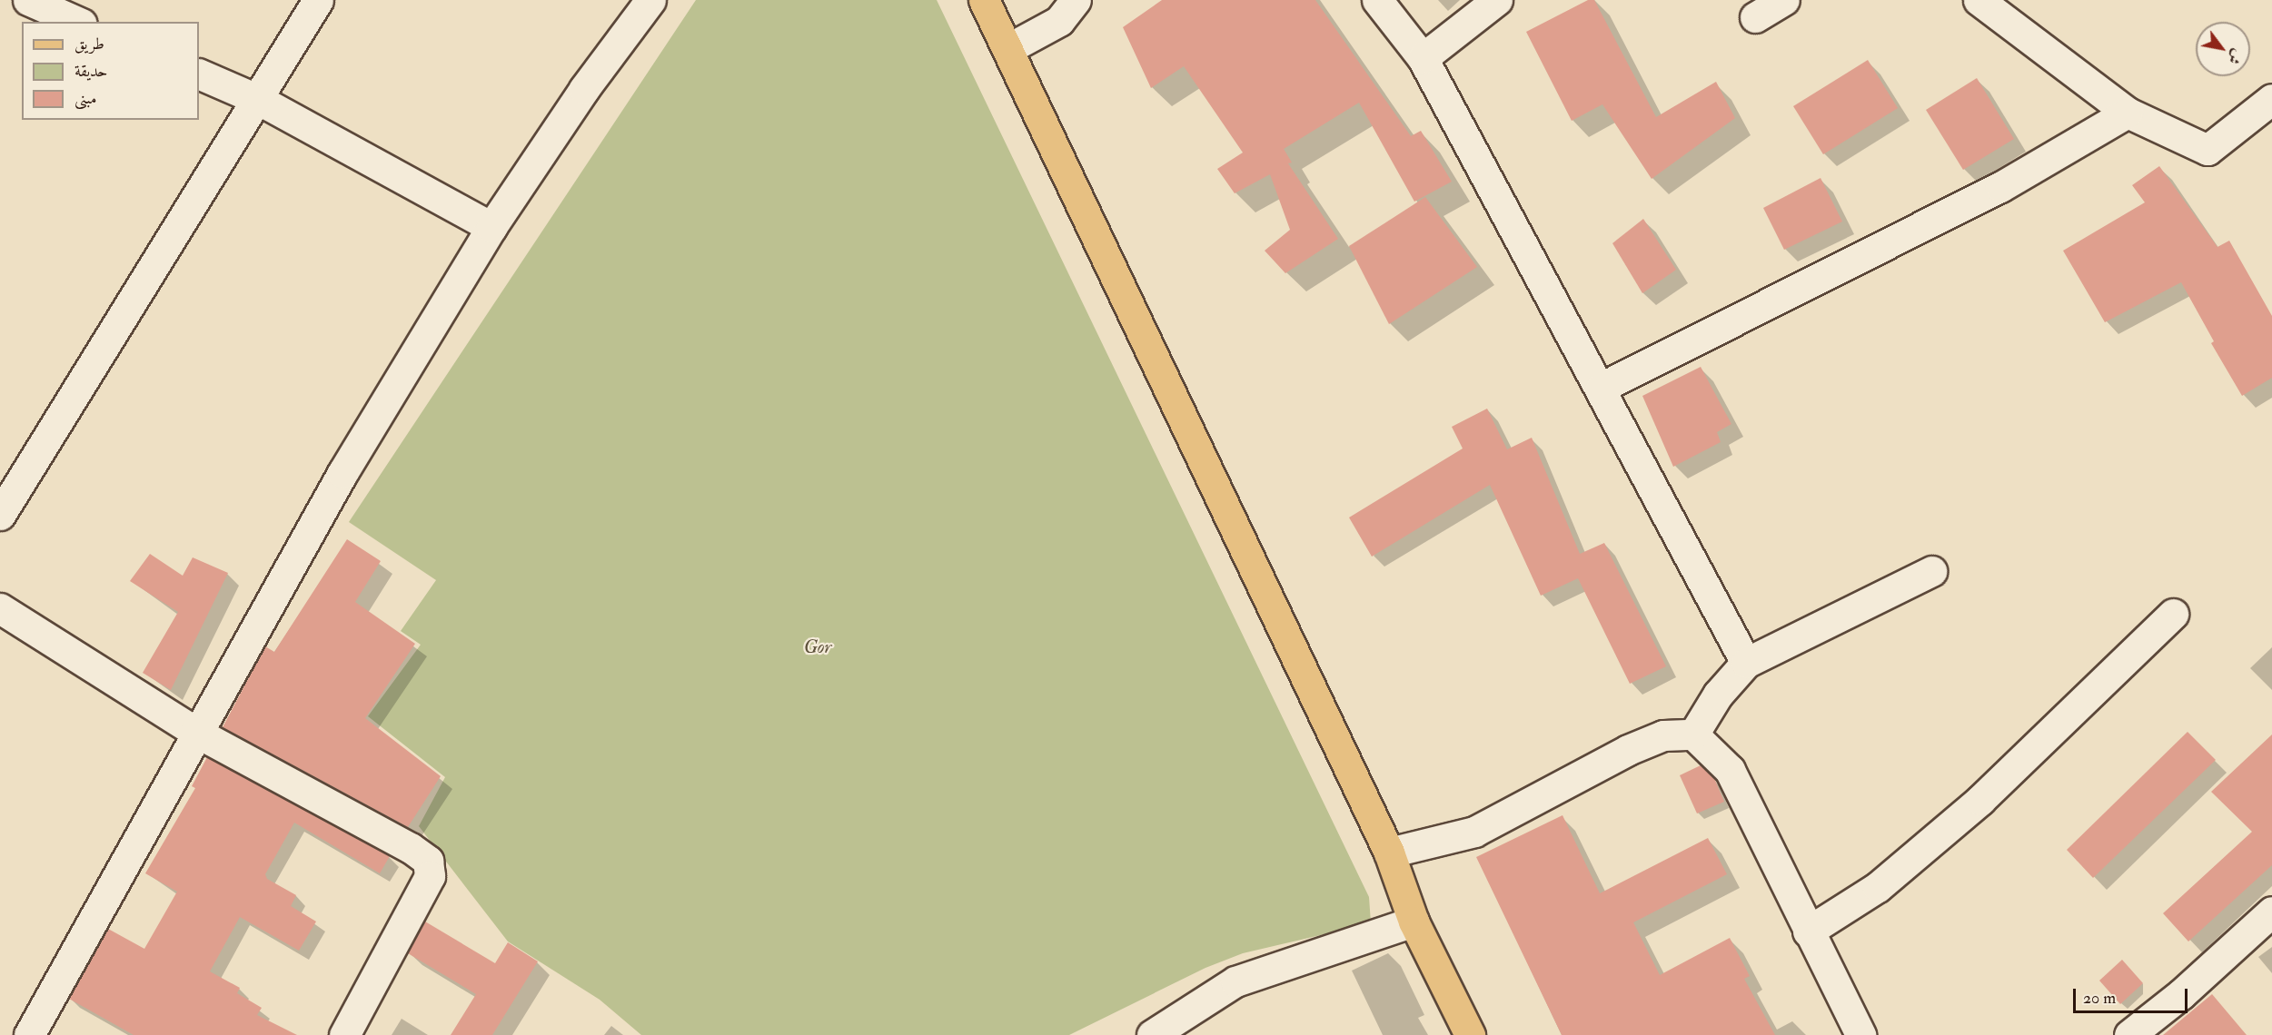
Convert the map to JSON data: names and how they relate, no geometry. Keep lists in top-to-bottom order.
{
  "parks": ["Gor"],
  "legend": ["طريق", "حديقة", "مبنى"],
  "scale_bar": "20 m",
  "north": "bottom right"
}
